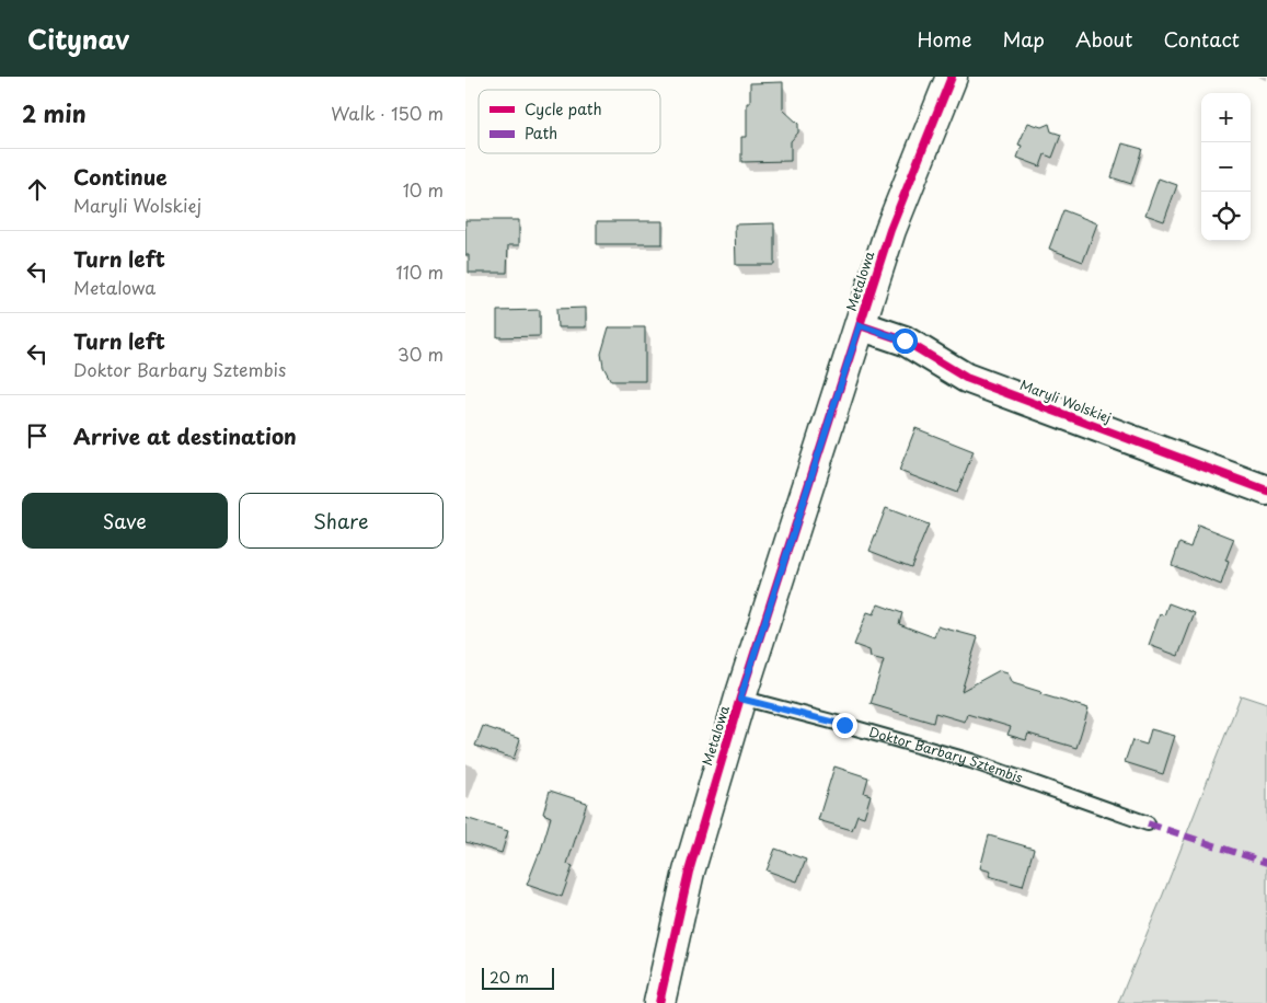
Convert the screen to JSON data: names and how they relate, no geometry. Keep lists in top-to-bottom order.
{
  "streets": {
    "street": ["Metalowa", "Maryli Wolskiej"],
    "lane": ["Doktor Barbary Sztembis"]
  },
  "crossings": [
    ["Metalowa", "Maryli Wolskiej"],
    ["Metalowa", "Doktor Barbary Sztembis"]
  ],
  "legend": ["Cycle path", "Path"],
  "scale_bar": "20 m",
  "page": {
    "header": "Citynav",
    "nav": [
      "Home",
      "Map",
      "About",
      "Contact"
    ],
    "heading": ["2 min", "Walk · 150 m"],
    "map_buttons": ["+", "−"],
    "list": [
      ["Continue", "Maryli Wolskiej", "10 m"],
      ["Turn left", "Metalowa", "110 m"],
      ["Turn left", "Doktor Barbary Sztembis", "30 m"],
      "Arrive at destination"
    ],
    "buttons": ["Save", "Share"],
    "scale": "20 m"
  }
}
